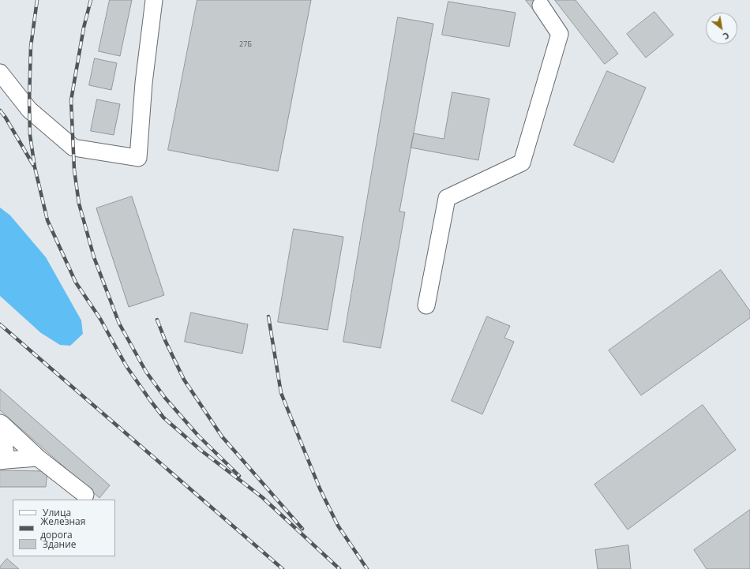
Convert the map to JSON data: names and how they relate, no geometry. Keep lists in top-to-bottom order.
{
  "house_numbers": ["27Б"],
  "legend": ["Улица", "Железная дорога", "Здание"],
  "north": "bottom right"
}
